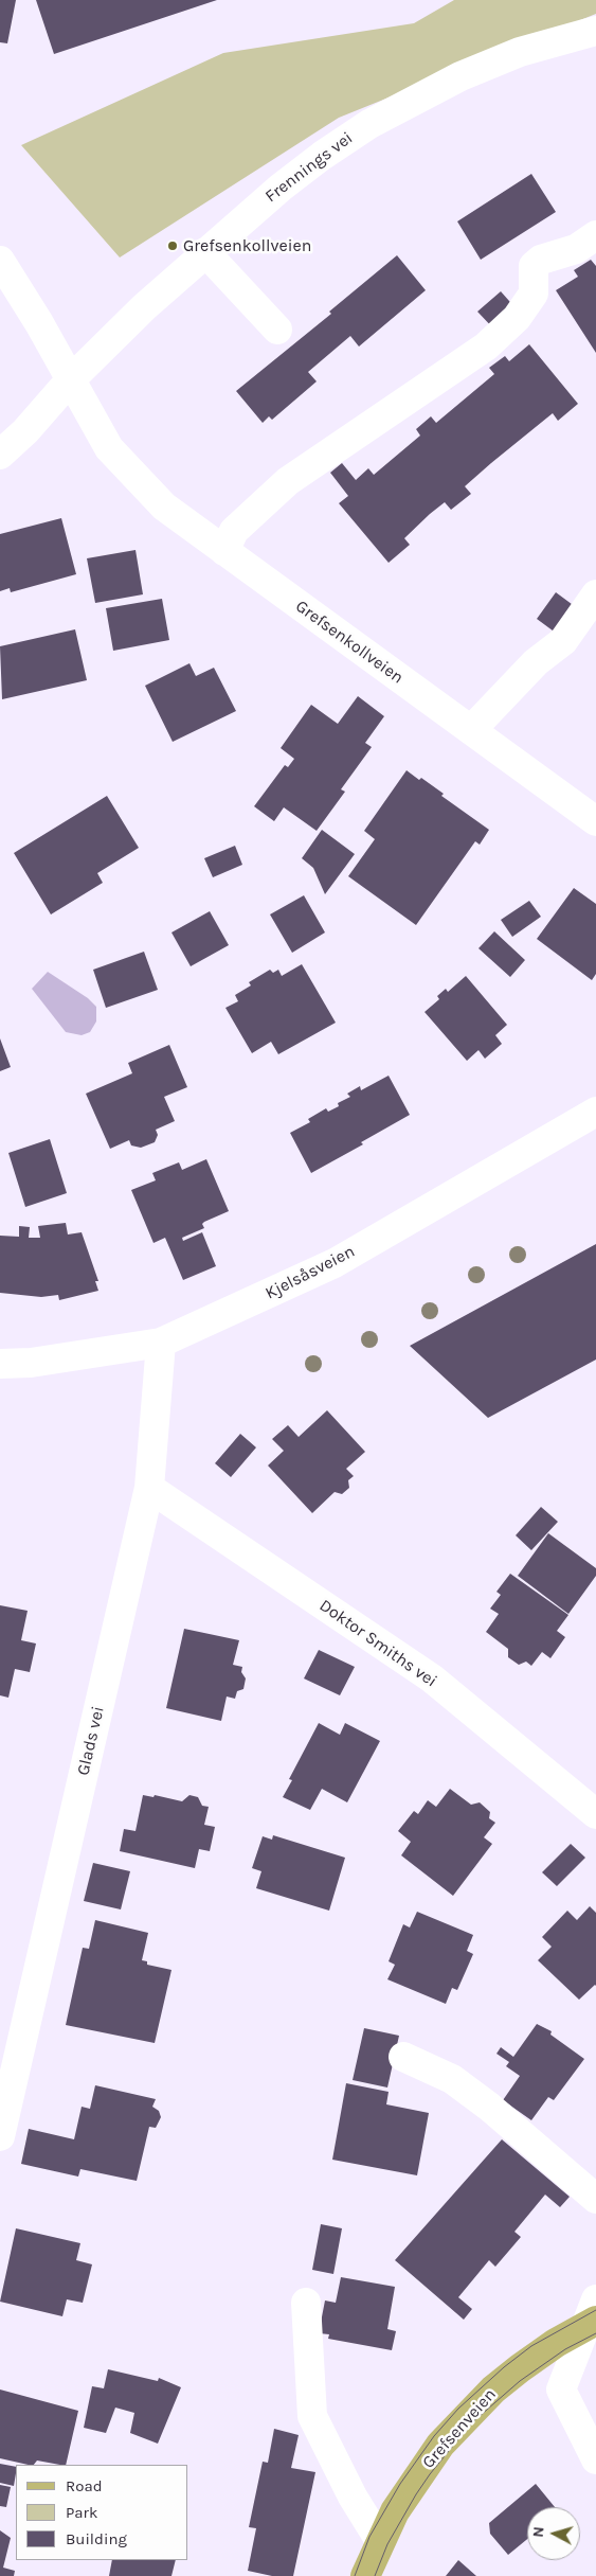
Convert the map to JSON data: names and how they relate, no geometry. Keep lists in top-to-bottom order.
{
  "streets": {
    "main road": ["Grefsenveien"],
    "street": [
      "Frennings vei",
      "Grefsenkollveien",
      "Kjelsåsveien",
      "Doktor Smiths vei",
      "Glads vei"
    ]
  },
  "crossings": [
    ["Frennings vei", "Grefsenkollveien"],
    ["Kjelsåsveien", "Glads vei"],
    ["Doktor Smiths vei", "Glads vei"]
  ],
  "places": ["Grefsenkollveien"],
  "legend": ["Road", "Park", "Building"],
  "north": "left"
}
